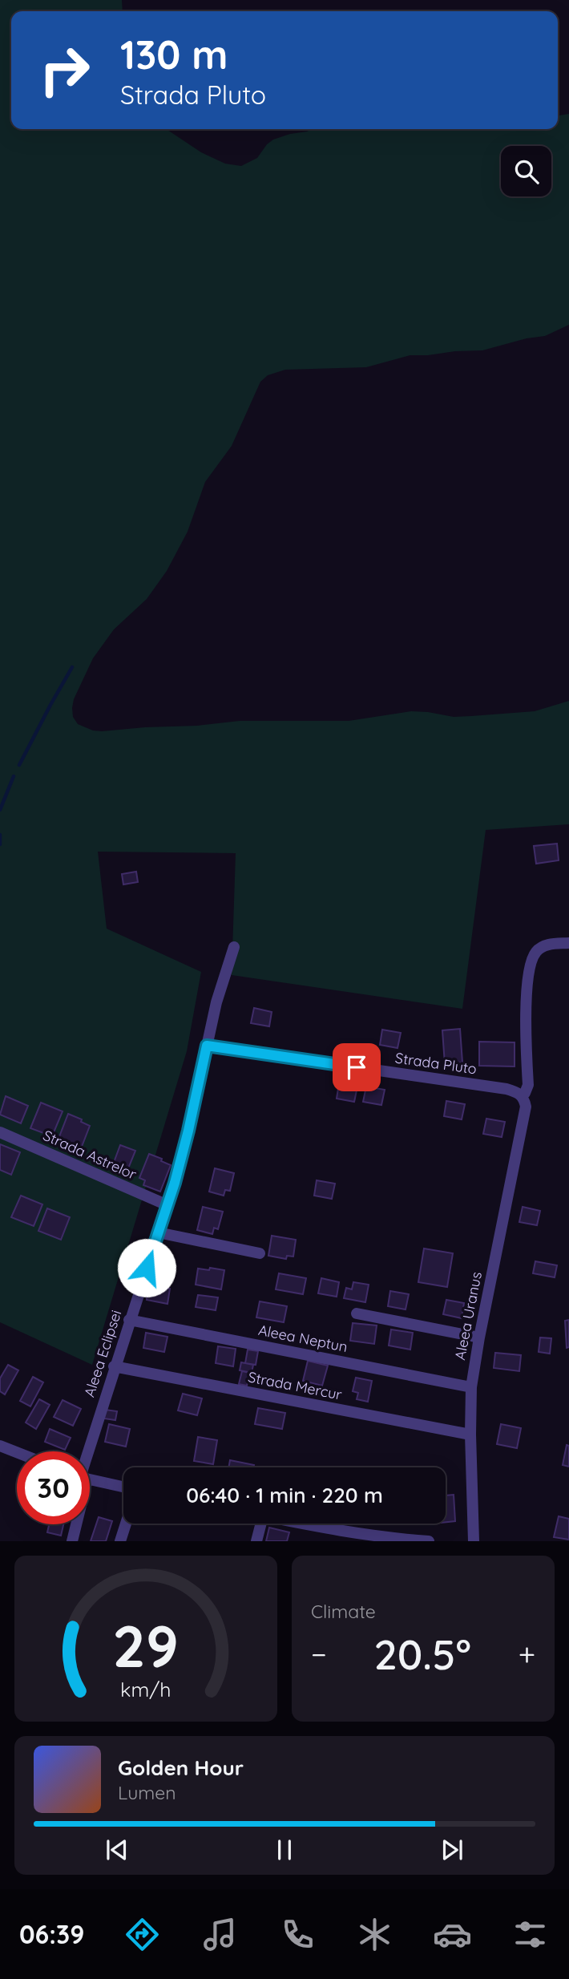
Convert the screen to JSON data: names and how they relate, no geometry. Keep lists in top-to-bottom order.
{
  "streets": {
    "street": [
      "Strada Pluto",
      "Strada Astrelor",
      "Aleea Uranus",
      "Aleea Neptun",
      "Aleea Eclipsei",
      "Strada Mercur"
    ]
  },
  "crossings": [
    ["Strada Pluto", "Aleea Uranus"],
    ["Strada Pluto", "Aleea Eclipsei"],
    ["Strada Astrelor", "Aleea Eclipsei"],
    ["Aleea Uranus", "Aleea Neptun"],
    ["Aleea Uranus", "Strada Mercur"],
    ["Aleea Neptun", "Aleea Eclipsei"],
    ["Aleea Eclipsei", "Strada Mercur"]
  ],
  "page": {
    "turn": ["130 m", "Strada Pluto"],
    "limit": "30",
    "trip": "06:40 · 1 min · 220 m",
    "tile": "Climate",
    "heat": ["−", "20.5°", "+"],
    "song": ["Golden Hour", "Lumen"],
    "tabs": "06:39",
    "gauge": ["29", "km/h"]
  }
}
